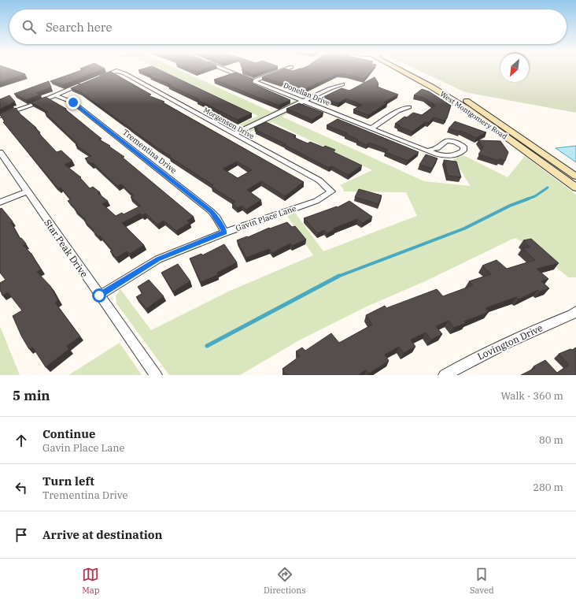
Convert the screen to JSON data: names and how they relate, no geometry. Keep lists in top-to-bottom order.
{
  "streets": {
    "main road": ["West Montgomery Road"],
    "street": [
      "Donellan Drive",
      "Morgensen Drive",
      "Trementina Drive",
      "Gavin Place Lane",
      "Star Peak Drive",
      "Lovington Drive"
    ]
  },
  "crossings": [
    ["Morgensen Drive", "Gavin Place Lane"],
    ["Trementina Drive", "Gavin Place Lane"],
    ["Gavin Place Lane", "Star Peak Drive"]
  ],
  "north": "bottom left",
  "page": {
    "search": "Search here",
    "heading": ["5 min", "Walk · 360 m"],
    "list": [
      ["Continue", "Gavin Place Lane", "80 m"],
      ["Turn left", "Trementina Drive", "280 m"],
      "Arrive at destination"
    ],
    "nav": ["Map", "Directions", "Saved"]
  }
}
